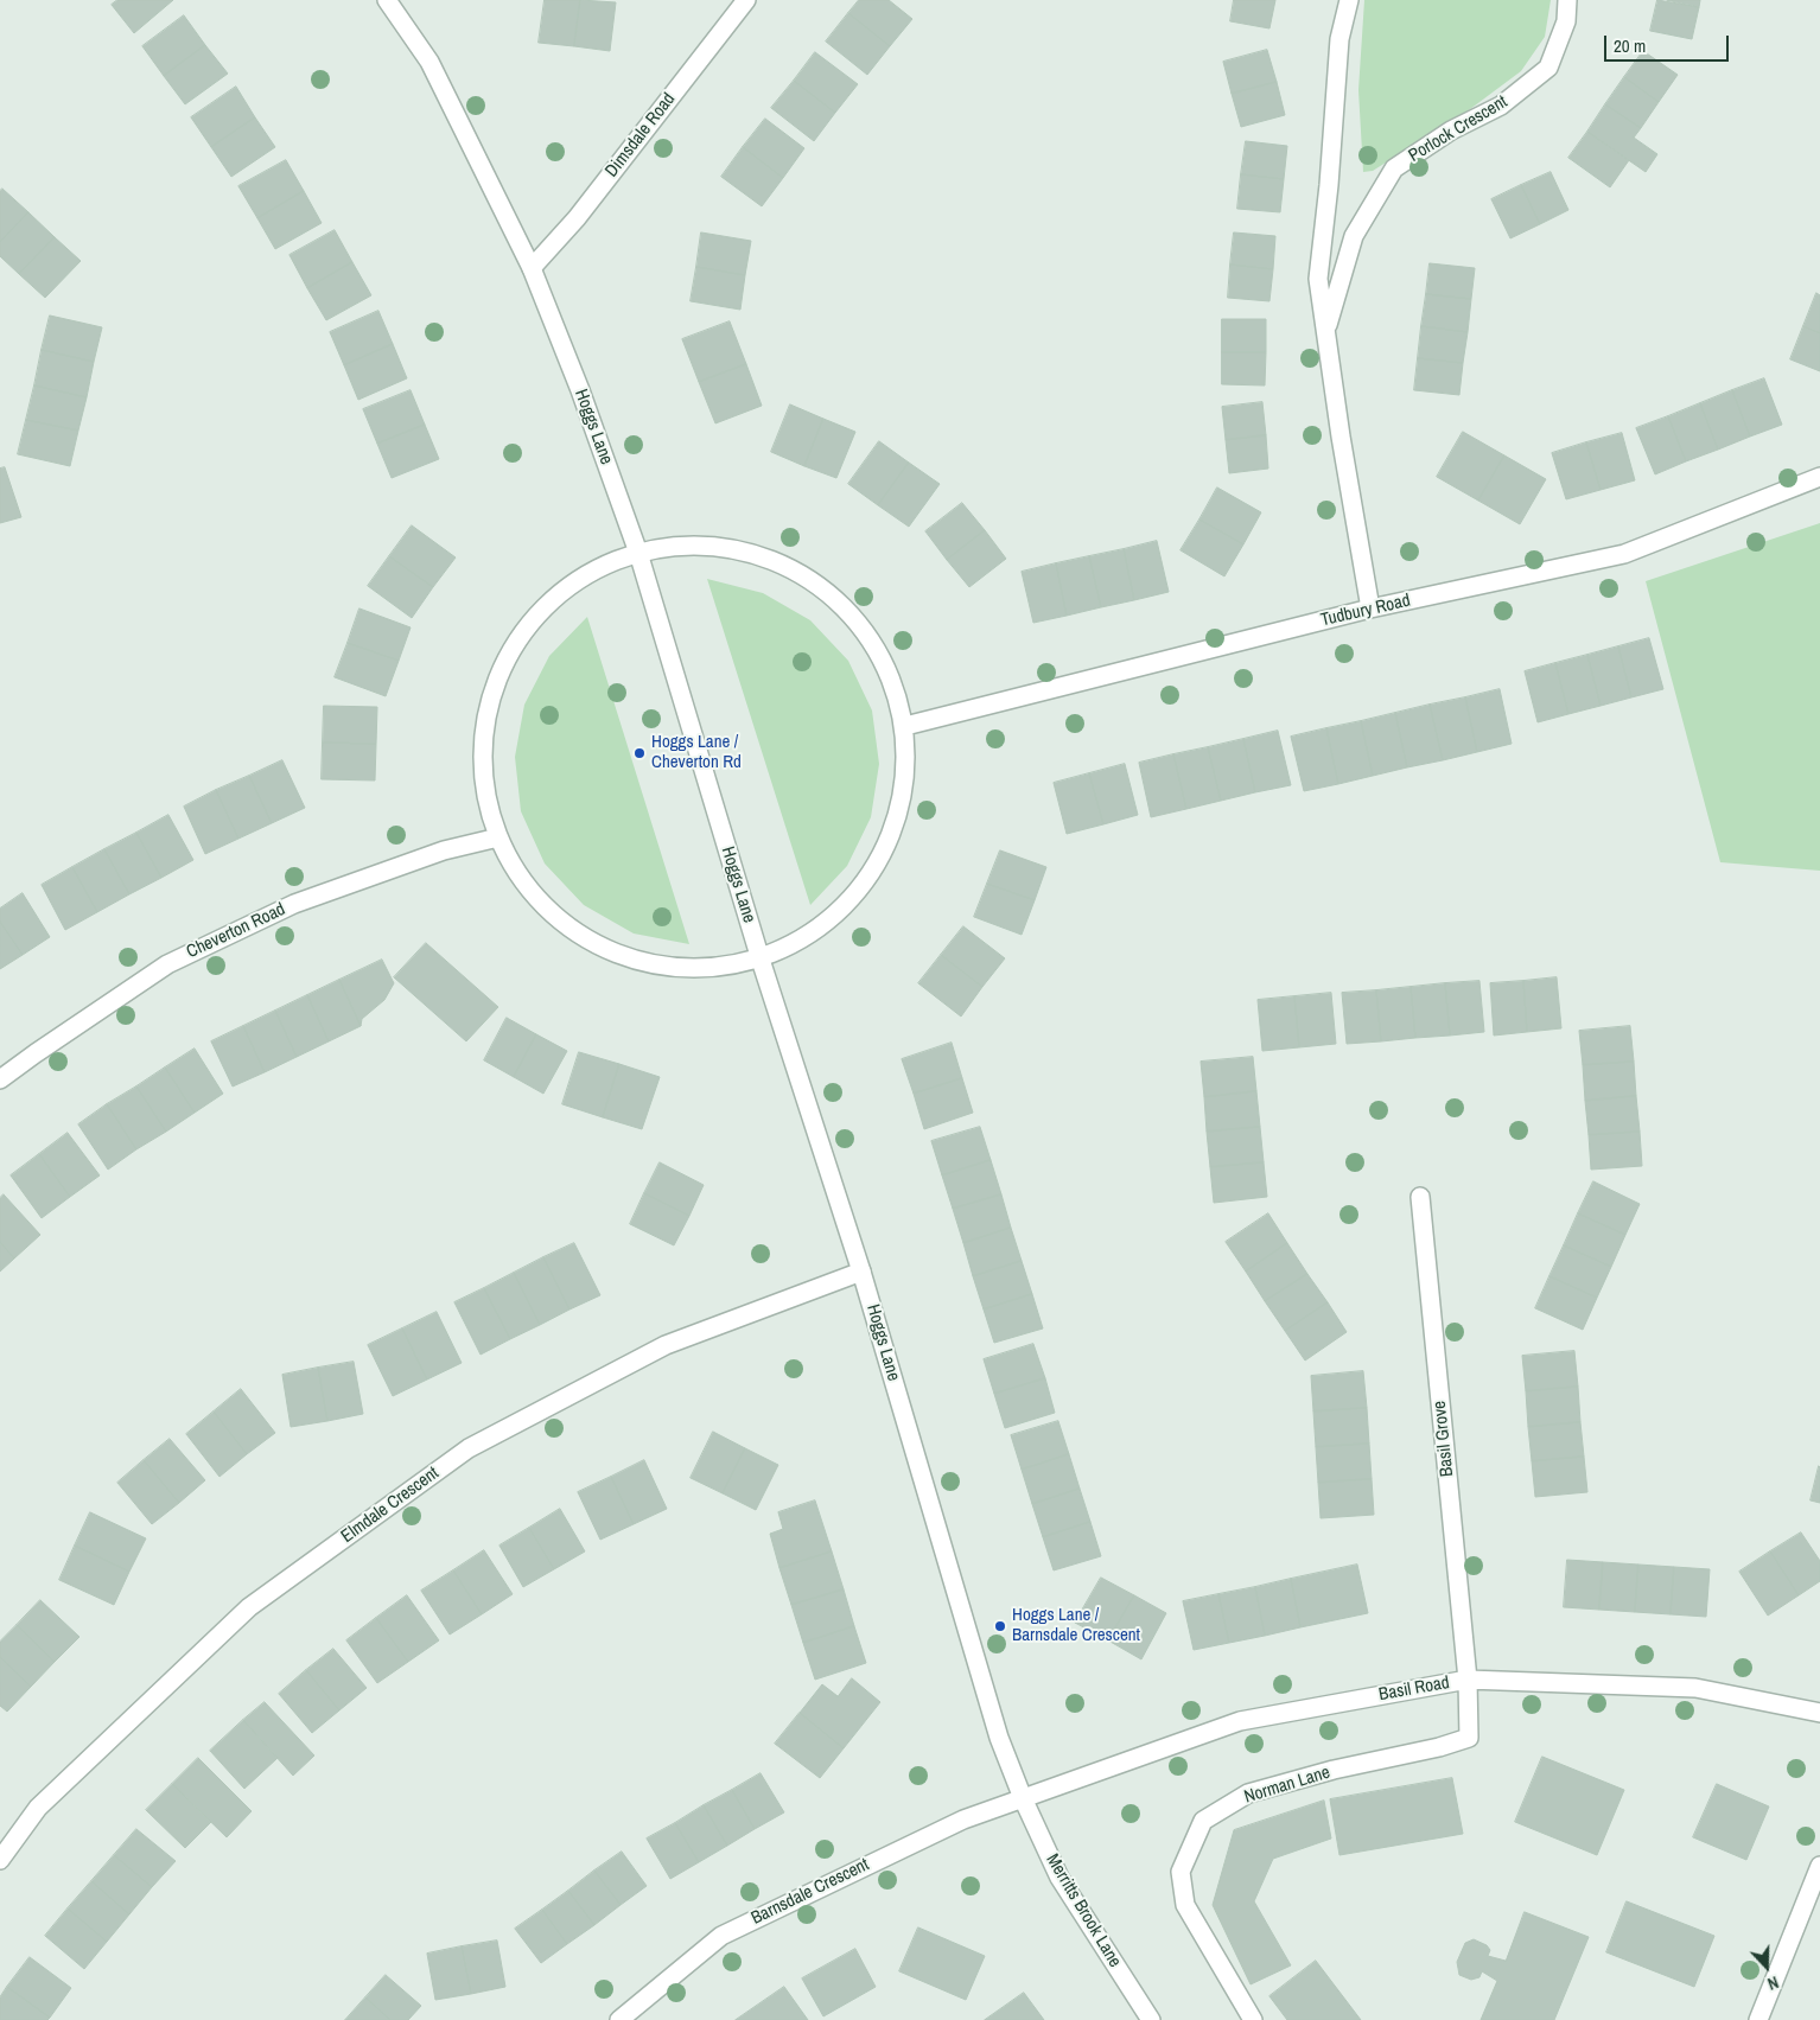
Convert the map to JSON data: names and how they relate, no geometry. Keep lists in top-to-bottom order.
{
  "streets": {
    "street": [
      "Porlock Crescent",
      "Dimsdale Road",
      "Hoggs Lane",
      "Tudbury Road",
      "Cheverton Road",
      "Basil Grove",
      "Elmdale Crescent",
      "Basil Road",
      "Norman Lane",
      "Barnsdale Crescent",
      "Merritts Brook Lane"
    ]
  },
  "crossings": [
    ["Porlock Crescent", "Tudbury Road"],
    ["Dimsdale Road", "Hoggs Lane"],
    ["Hoggs Lane", "Elmdale Crescent"],
    ["Hoggs Lane", "Basil Road"],
    ["Hoggs Lane", "Barnsdale Crescent"],
    ["Hoggs Lane", "Merritts Brook Lane"],
    ["Basil Grove", "Basil Road"],
    ["Basil Grove", "Norman Lane"],
    ["Basil Road", "Norman Lane"],
    ["Basil Road", "Barnsdale Crescent"],
    ["Basil Road", "Merritts Brook Lane"],
    ["Barnsdale Crescent", "Merritts Brook Lane"]
  ],
  "places": ["Hoggs Lane / Cheverton Rd", "Hoggs Lane / Barnsdale Crescent"],
  "scale_bar": "20 m",
  "north": "bottom"
}
